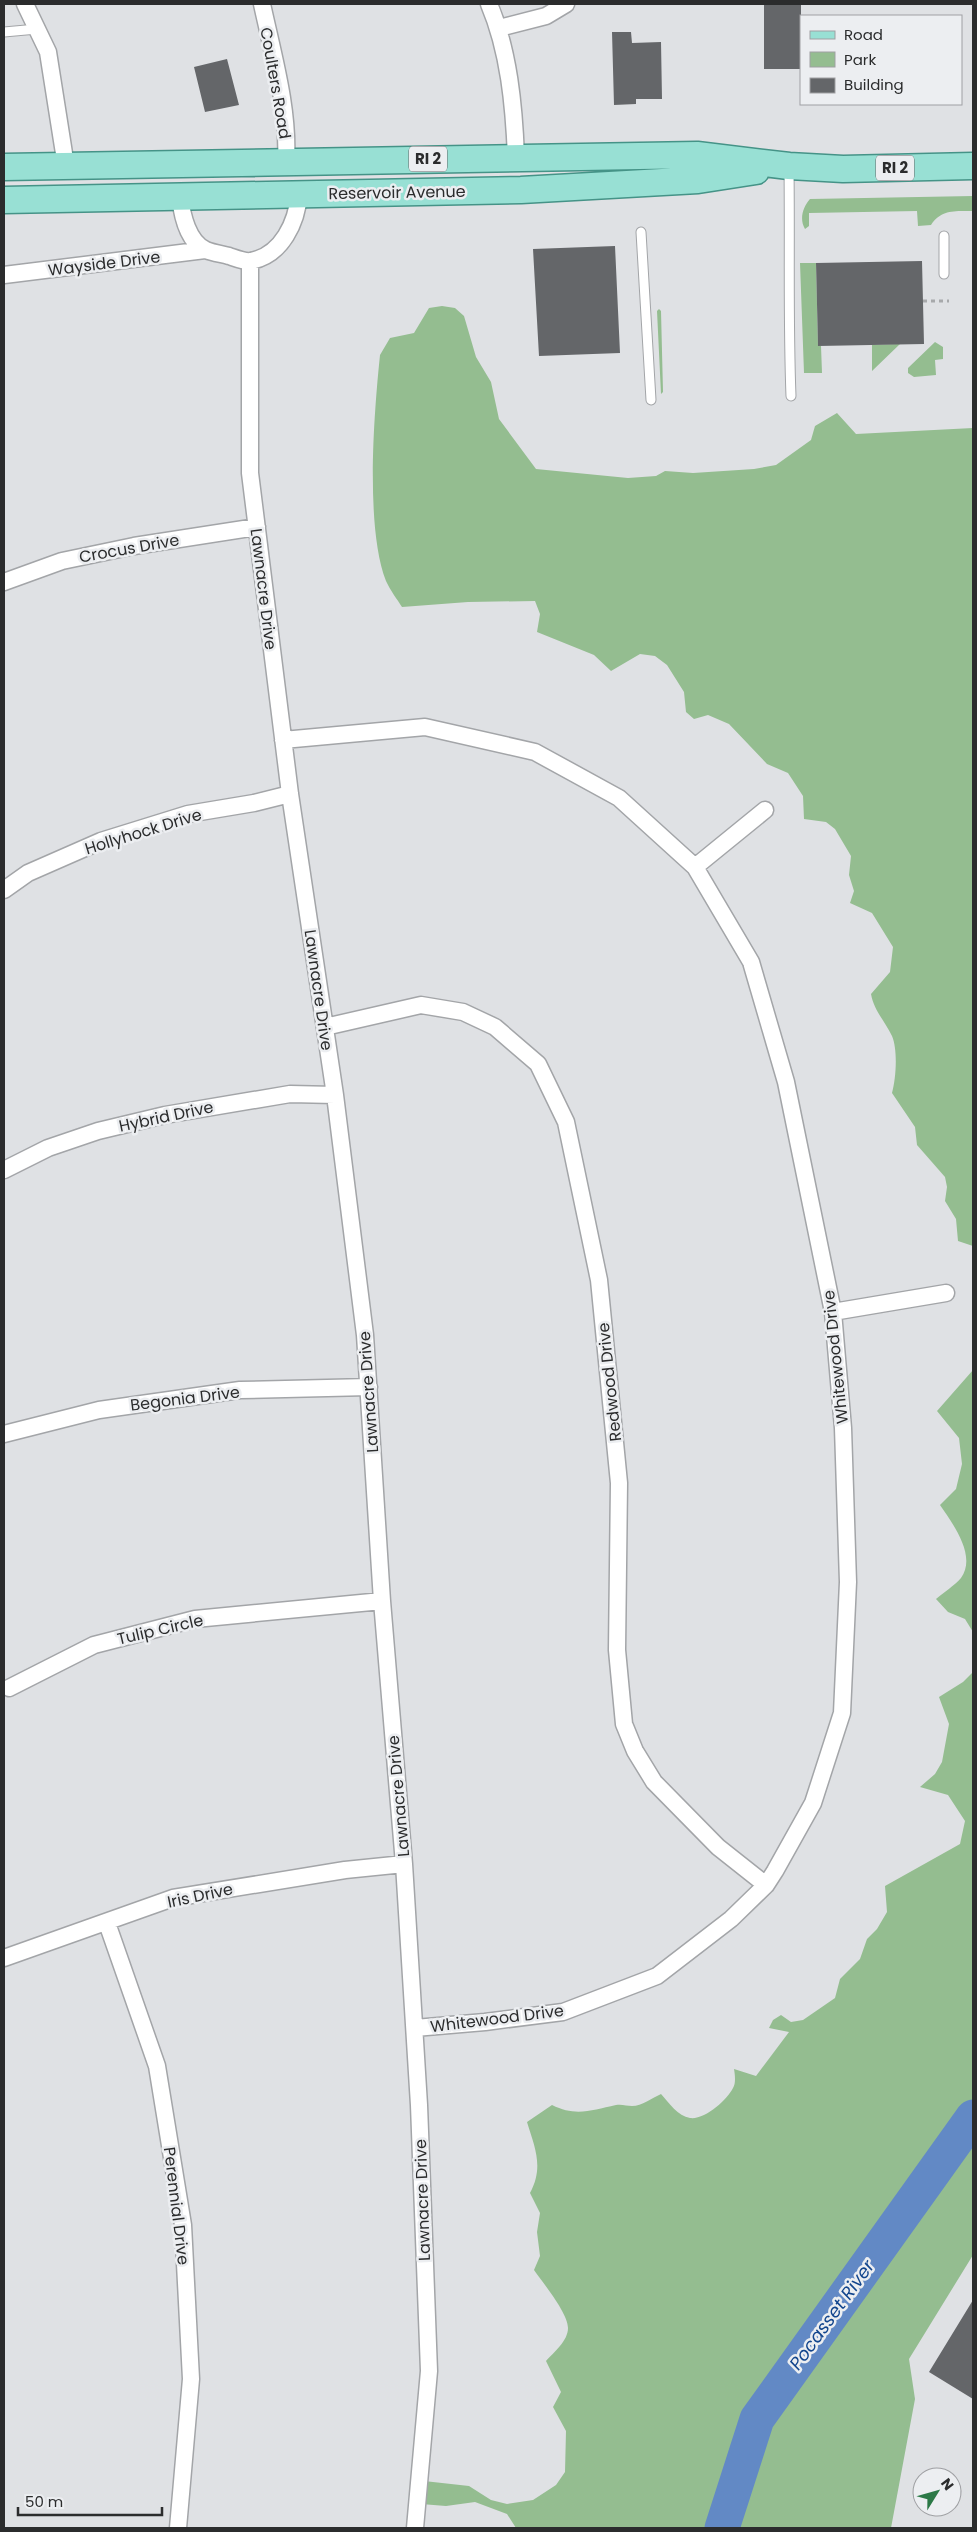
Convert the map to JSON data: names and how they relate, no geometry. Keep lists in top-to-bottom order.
{
  "streets": {
    "main road": ["RI 2", "Reservoir Avenue"],
    "street": [
      "Coulters Road",
      "Wayside Drive",
      "Crocus Drive",
      "Lawnacre Drive",
      "Hollyhock Drive",
      "Hybrid Drive",
      "Whitewood Drive",
      "Redwood Drive",
      "Begonia Drive",
      "Tulip Circle",
      "Iris Drive",
      "Perennial Drive"
    ]
  },
  "crossings": [
    ["Coulters Road", "Reservoir Avenue"],
    ["Crocus Drive", "Lawnacre Drive"],
    ["Lawnacre Drive", "Hollyhock Drive"],
    ["Lawnacre Drive", "Hybrid Drive"],
    ["Lawnacre Drive", "Whitewood Drive"],
    ["Lawnacre Drive", "Redwood Drive"],
    ["Lawnacre Drive", "Begonia Drive"],
    ["Lawnacre Drive", "Tulip Circle"],
    ["Lawnacre Drive", "Iris Drive"],
    ["Whitewood Drive", "Redwood Drive"],
    ["Iris Drive", "Perennial Drive"]
  ],
  "water": ["Pocasset River"],
  "legend": ["Road", "Park", "Building"],
  "scale_bar": "50 m",
  "north": "top right"
}
